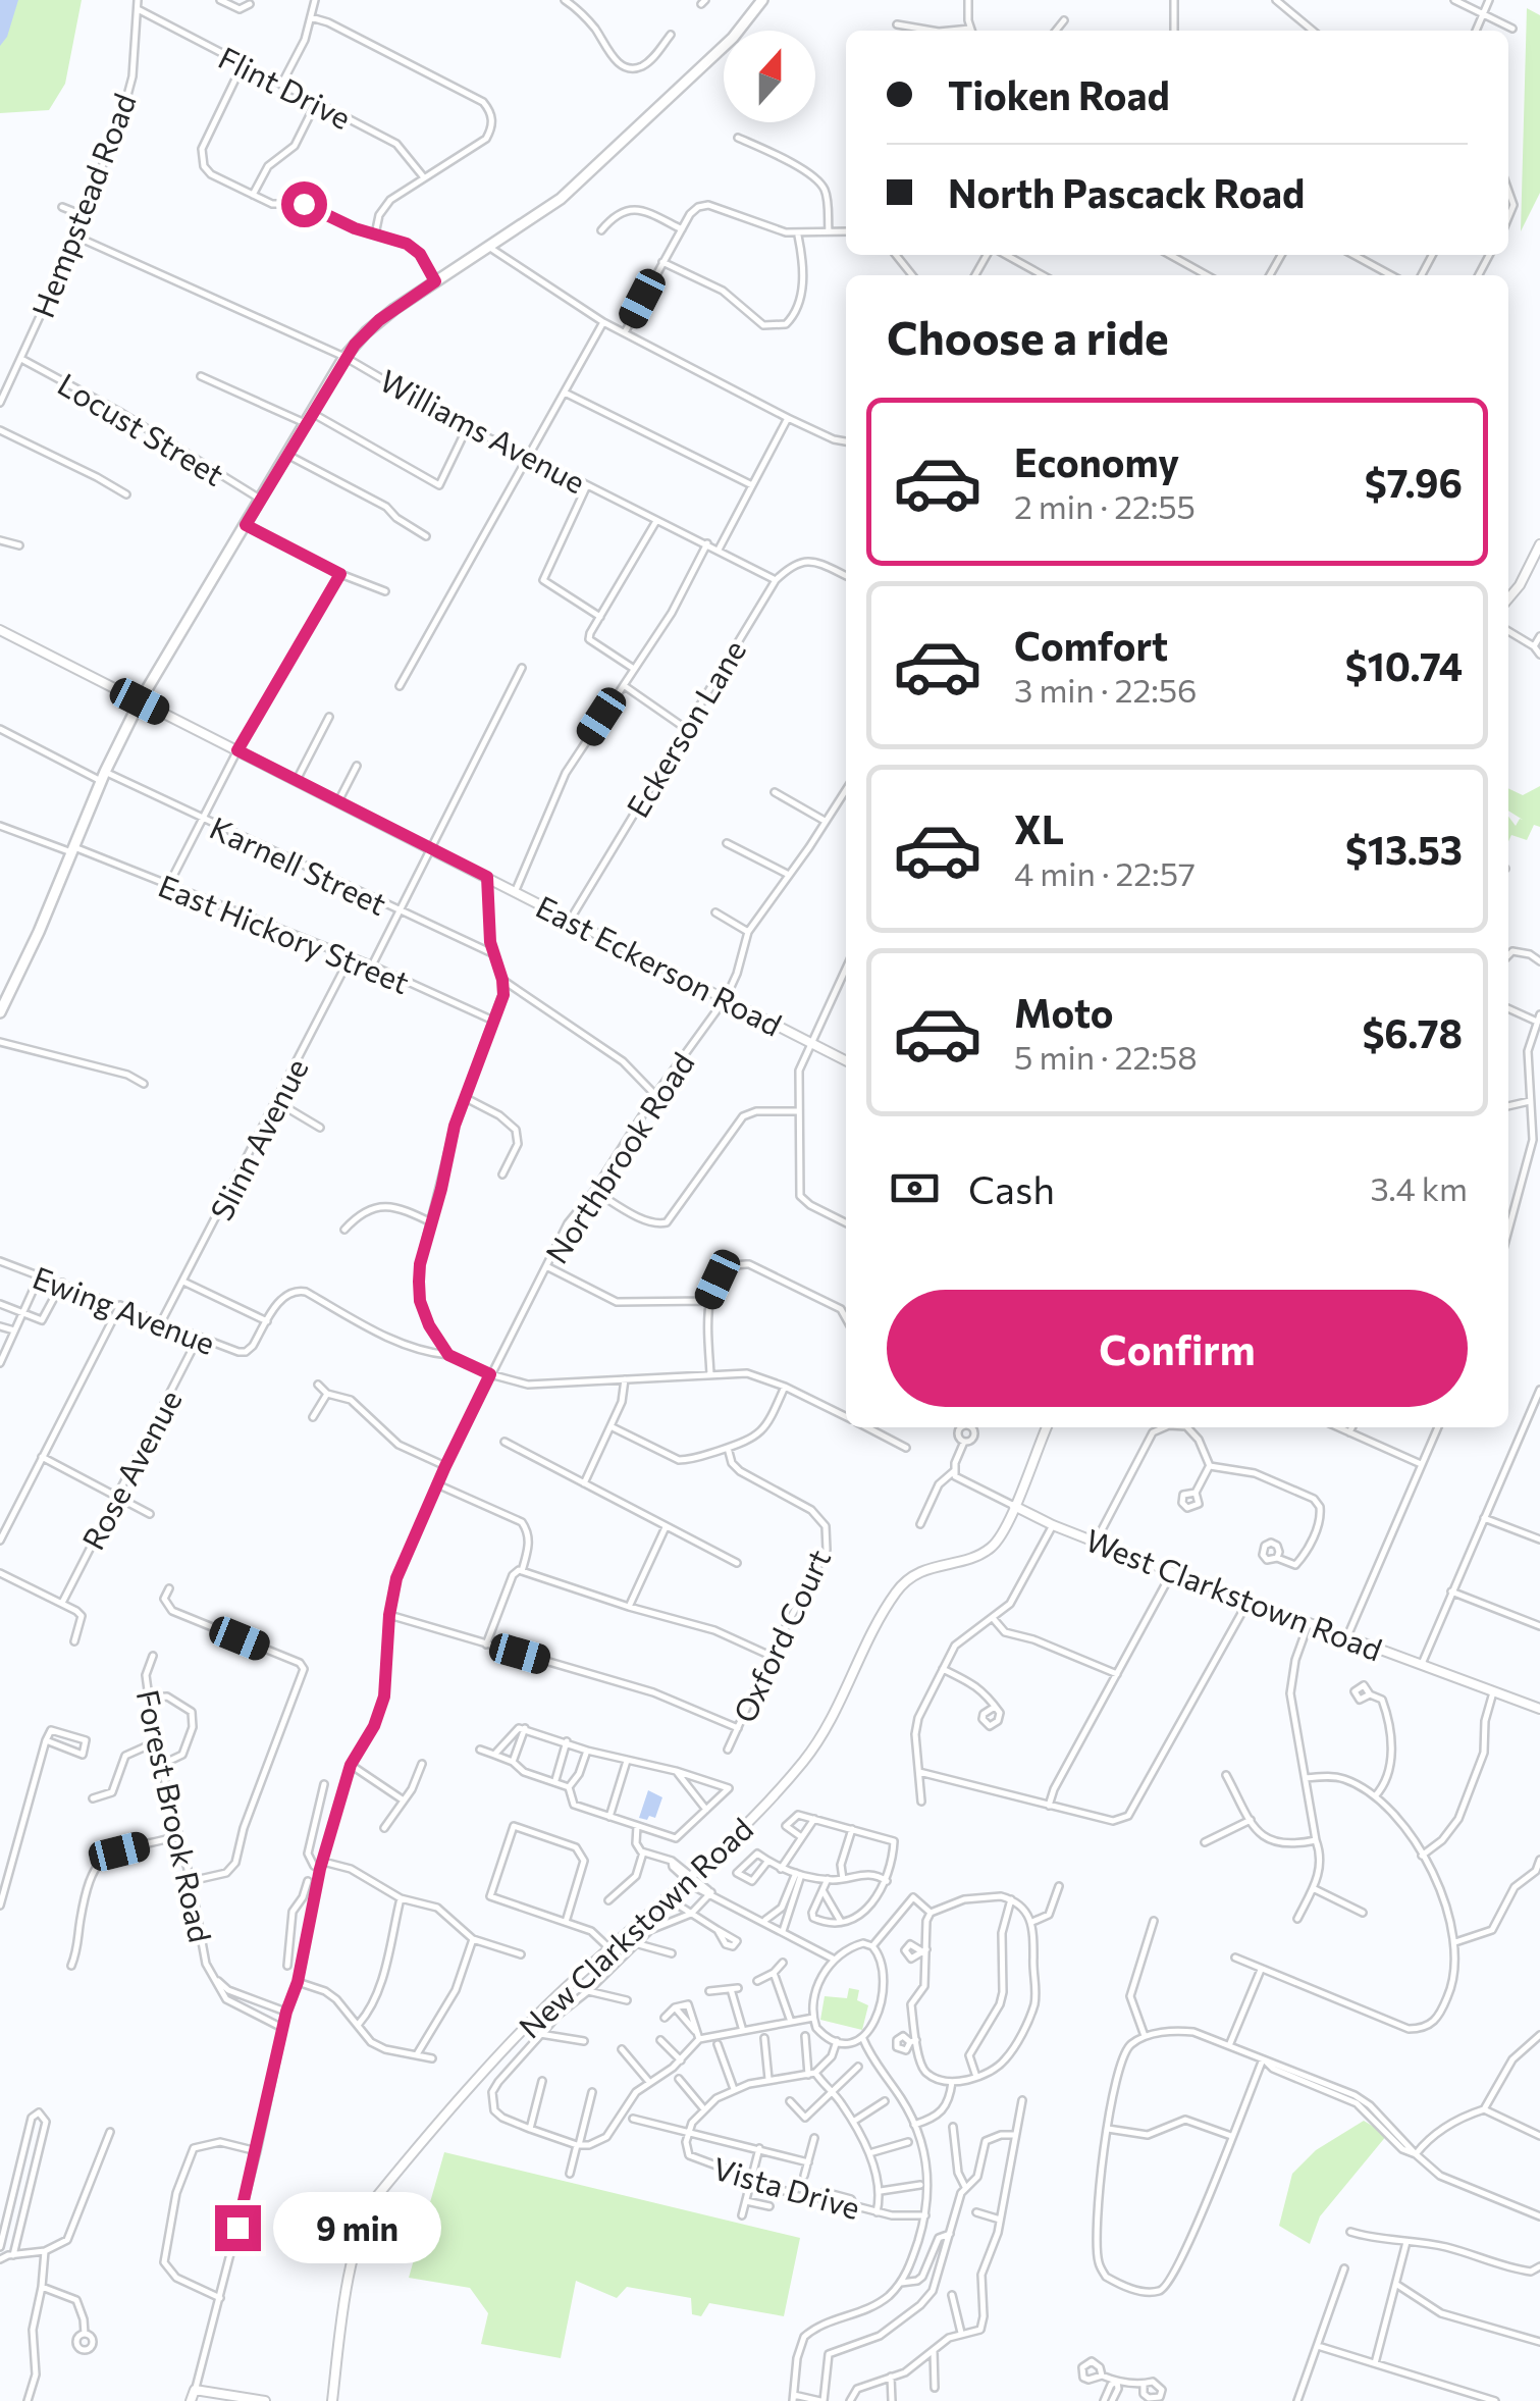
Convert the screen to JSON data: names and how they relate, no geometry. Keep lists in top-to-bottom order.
{
  "streets": {
    "street": [
      "Flint Drive",
      "Hempstead Road",
      "Locust Street",
      "Williams Avenue",
      "Eckerson Lane",
      "Karnell Street",
      "East Hickory Street",
      "East Eckerson Road",
      "Slinn Avenue",
      "Northbrook Road",
      "Ewing Avenue",
      "Rose Avenue",
      "West Clarkstown Road",
      "Oxford Court",
      "Forest Brook Road",
      "New Clarkstown Road",
      "Vista Drive"
    ]
  },
  "crossings": [
    ["Flint Drive", "Hempstead Road"],
    ["Hempstead Road", "Locust Street"],
    ["Hempstead Road", "Williams Avenue"],
    ["Williams Avenue", "Eckerson Lane"],
    ["Eckerson Lane", "East Eckerson Road"],
    ["East Hickory Street", "Slinn Avenue"],
    ["East Eckerson Road", "Northbrook Road"],
    ["Slinn Avenue", "Ewing Avenue"],
    ["Northbrook Road", "Ewing Avenue"],
    ["Ewing Avenue", "Rose Avenue"],
    ["West Clarkstown Road", "New Clarkstown Road"]
  ],
  "north": "top",
  "page": {
    "banner": ["Tioken Road", "North Pascack Road"],
    "heading": "Choose a ride",
    "list": [
      {
        "name": "Economy",
        "note": "2 min · 22:55",
        "value": "$7.96"
      },
      {
        "name": "Comfort",
        "note": "3 min · 22:56",
        "value": "$10.74"
      },
      {
        "name": "XL",
        "note": "4 min · 22:57",
        "value": "$13.53"
      },
      {
        "name": "Moto",
        "note": "5 min · 22:58",
        "value": "$6.78"
      }
    ],
    "pay": ["Cash", "3.4 km"],
    "buttons": "Confirm",
    "bubble": "9 min"
  }
}
